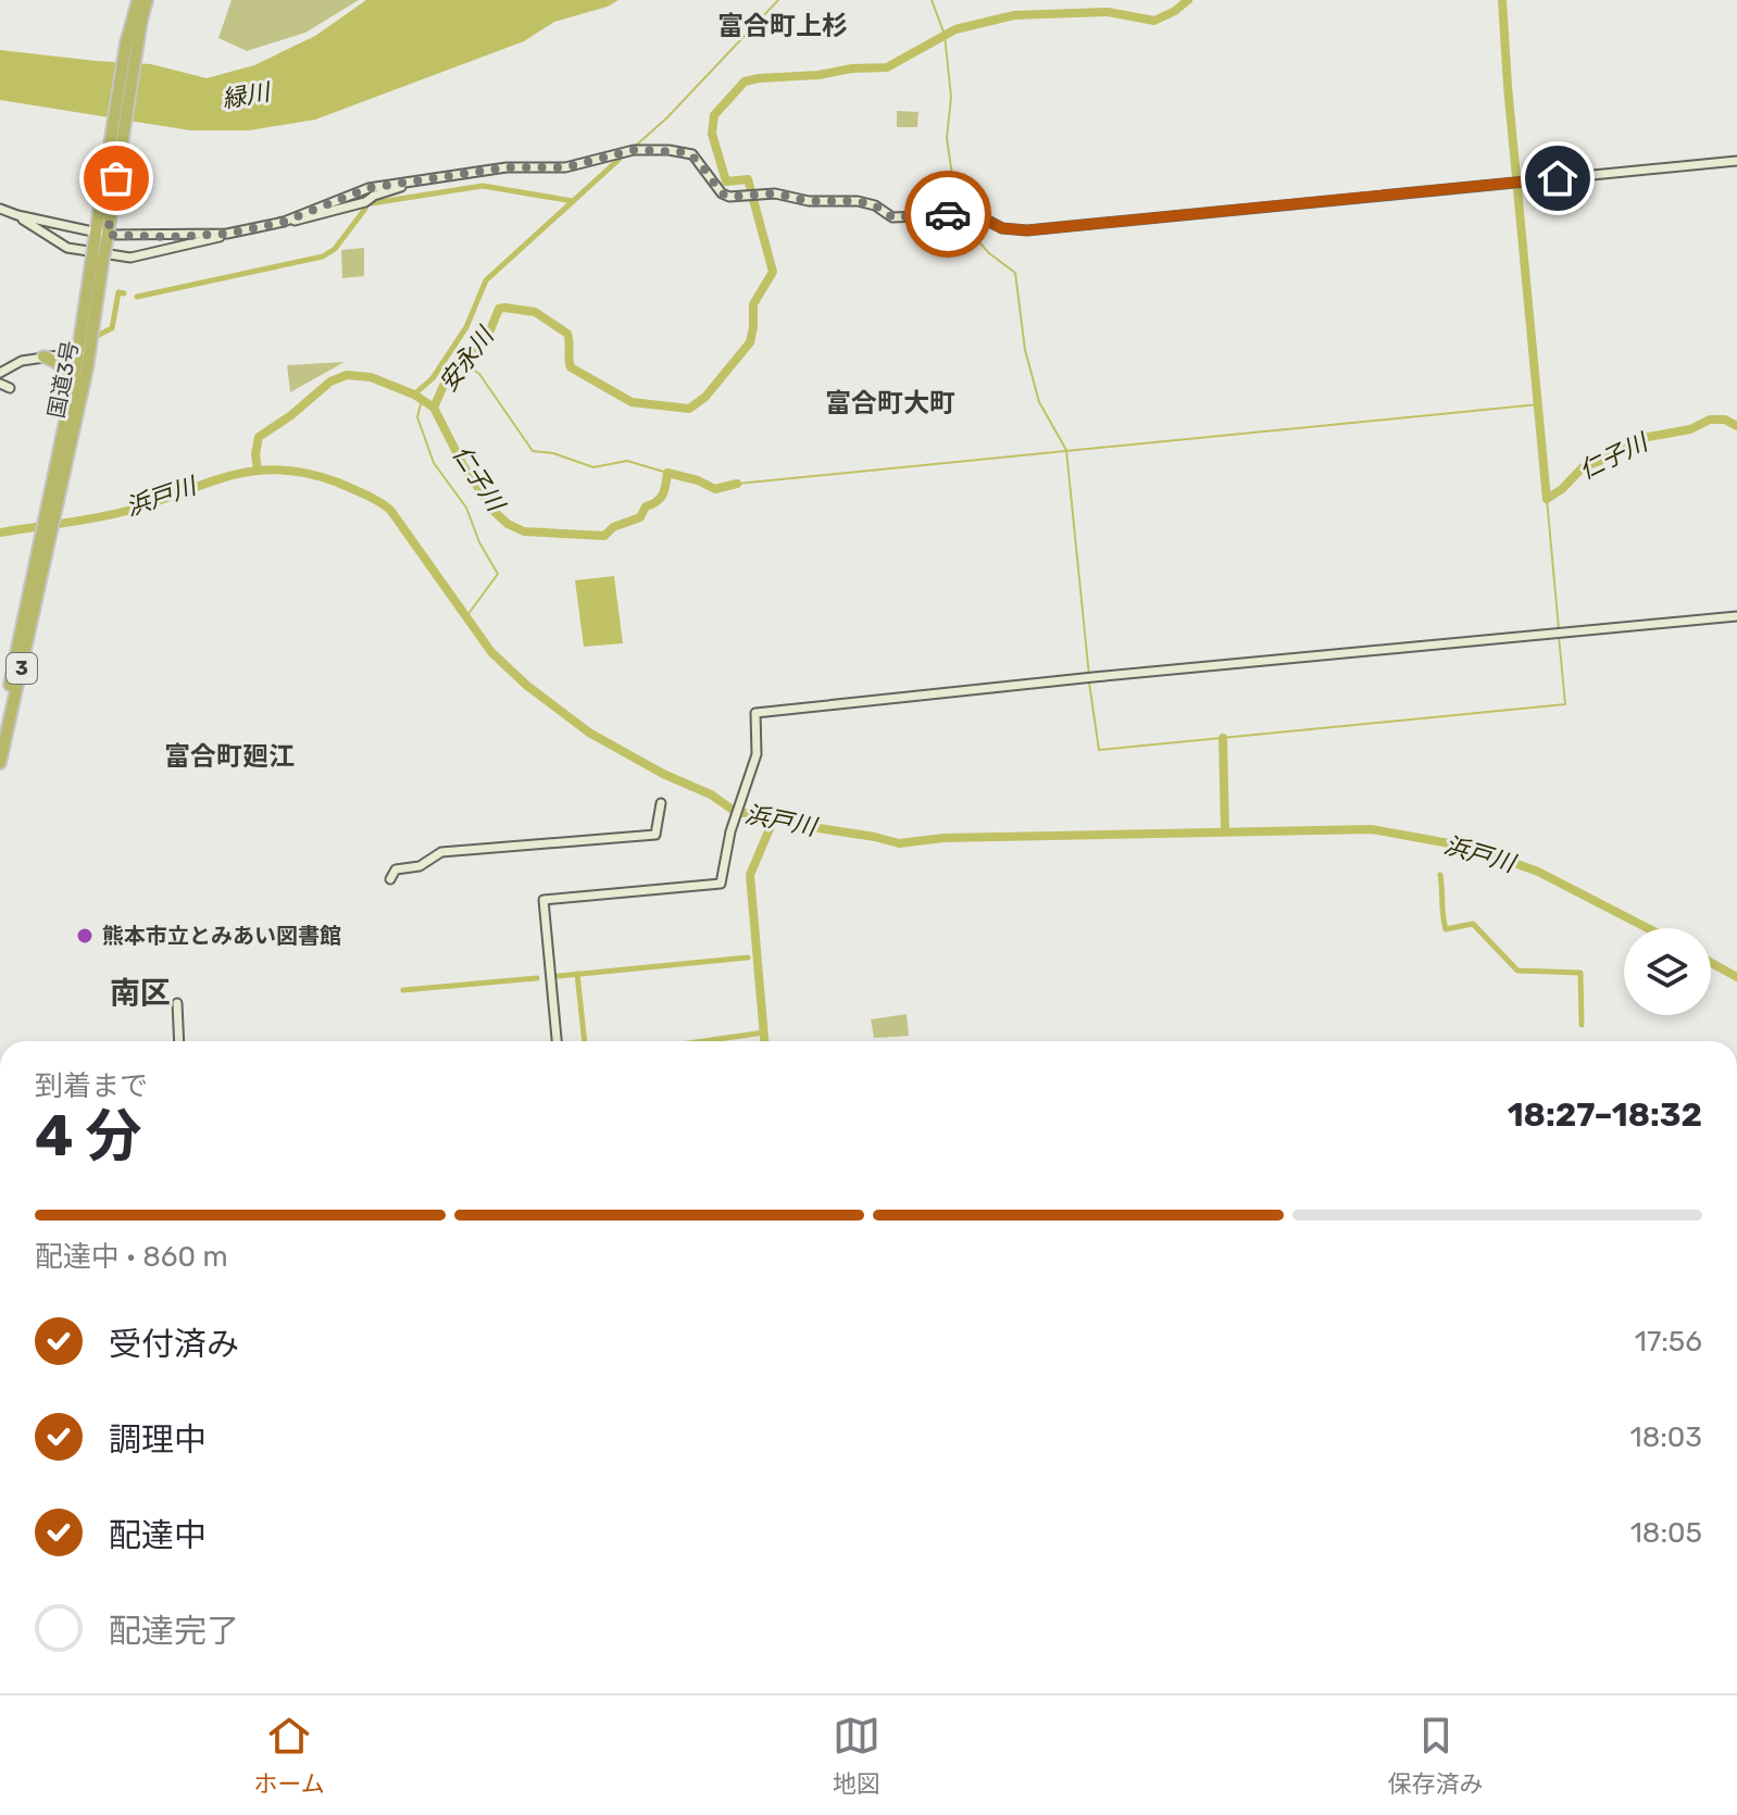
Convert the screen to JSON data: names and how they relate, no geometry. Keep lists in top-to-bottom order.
{
  "streets": {
    "highway": ["国道3号", "3"]
  },
  "districts": [
    "富合町上杉",
    "富合町大町",
    "富合町廻江",
    "南区"
  ],
  "water": [
    "緑川",
    "安永川",
    "仁子川",
    "浜戸川"
  ],
  "places": ["熊本市立とみあい図書館"],
  "page": {
    "heading": ["4 分", "到着まで", "18:27–18:32"],
    "bar": "配達中 · 860 m",
    "list": [
      ["受付済み", "17:56"],
      ["調理中", "18:03"],
      ["配達中", "18:05"],
      "配達完了"
    ],
    "tabs": ["ホーム", "地図", "保存済み"]
  }
}
